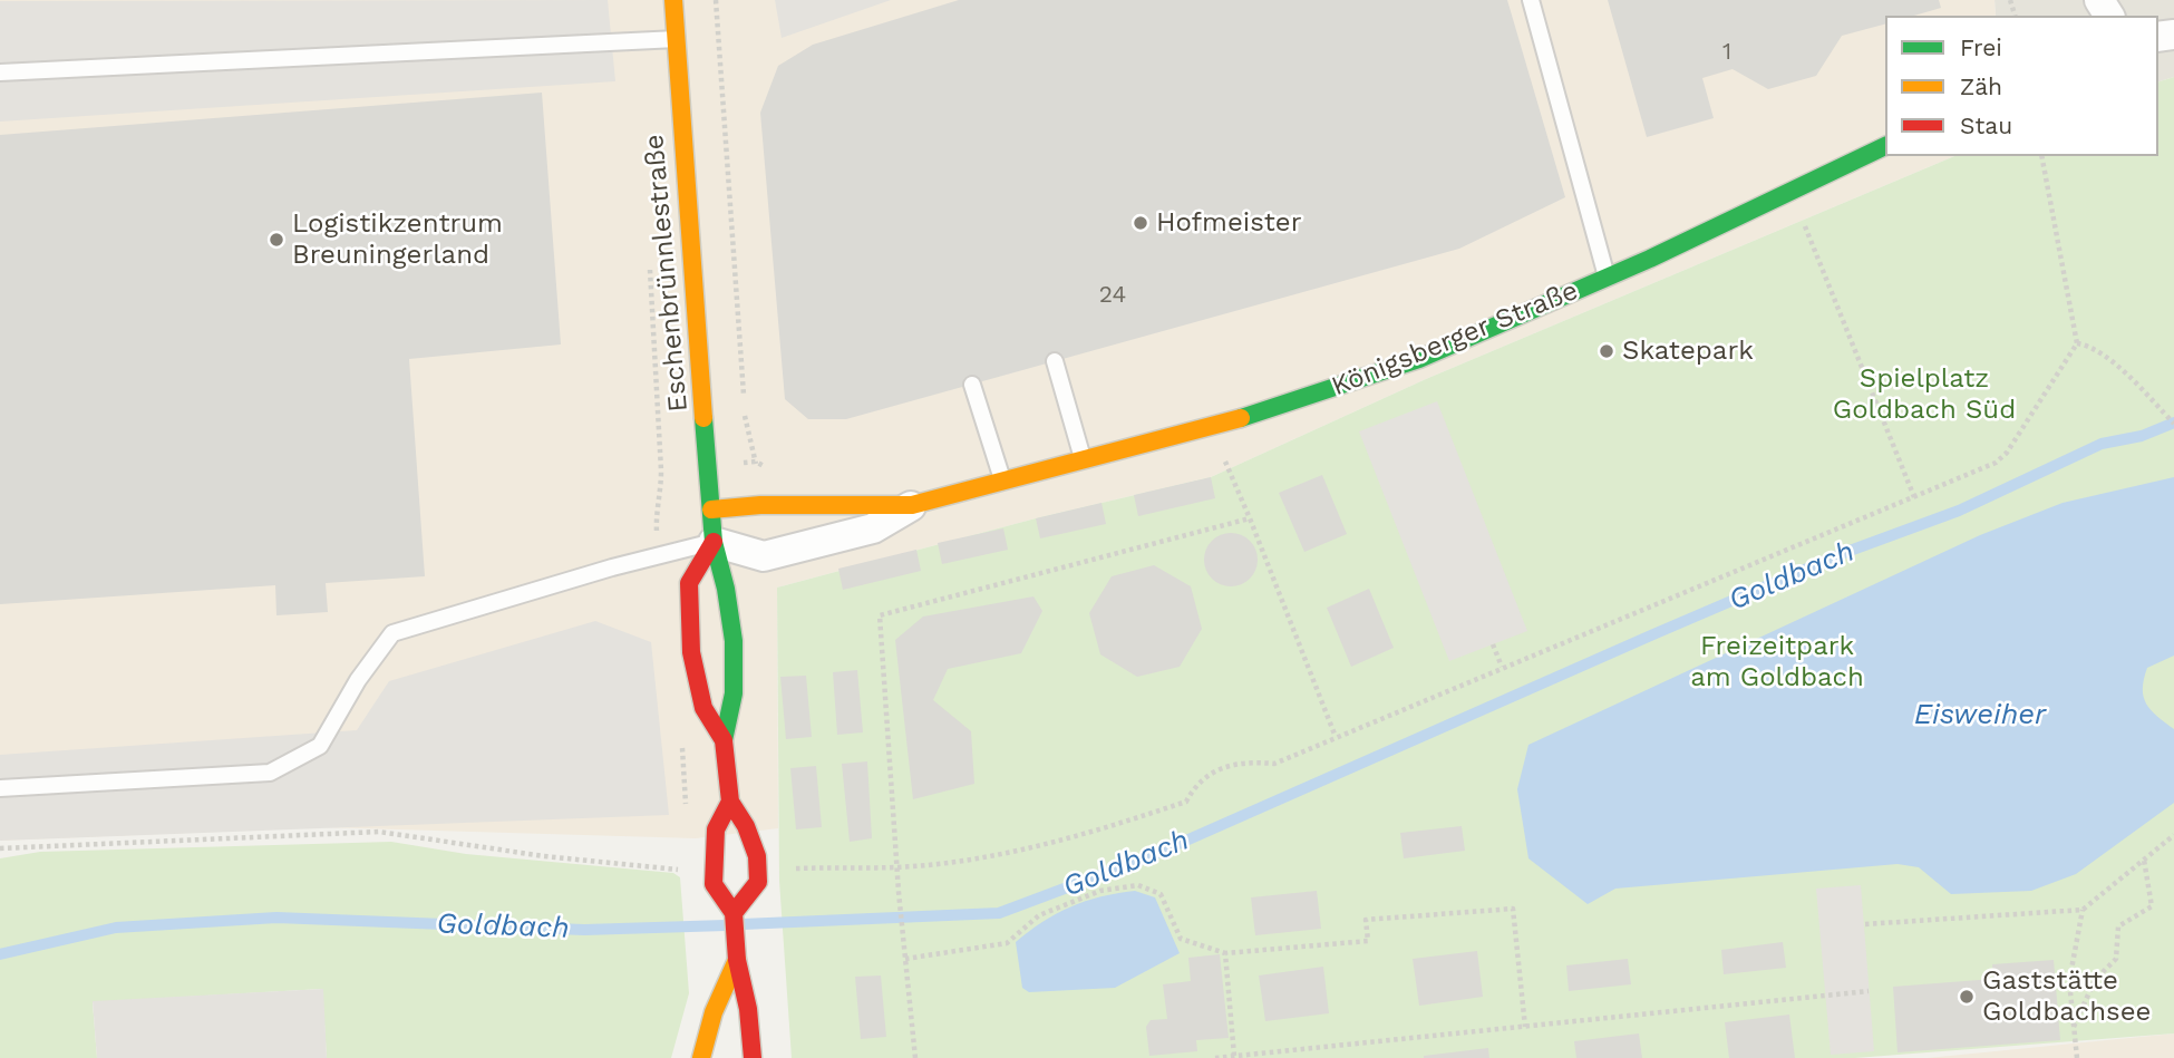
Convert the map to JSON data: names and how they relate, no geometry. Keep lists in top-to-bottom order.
{
  "streets": {
    "street": ["Eschenbrünnlestraße", "Königsberger Straße"]
  },
  "crossings": [
    ["Eschenbrünnlestraße", "Königsberger Straße"]
  ],
  "water": ["Goldbach", "Eisweiher"],
  "parks": ["Spielplatz Goldbach Süd", "Freizeitpark am Goldbach"],
  "places": [
    "Hofmeister",
    "Logistikzentrum Breuningerland",
    "Skatepark",
    "Gaststätte Goldbachsee"
  ],
  "house_numbers": ["1", "24"],
  "legend": ["Frei", "Zäh", "Stau"]
}
